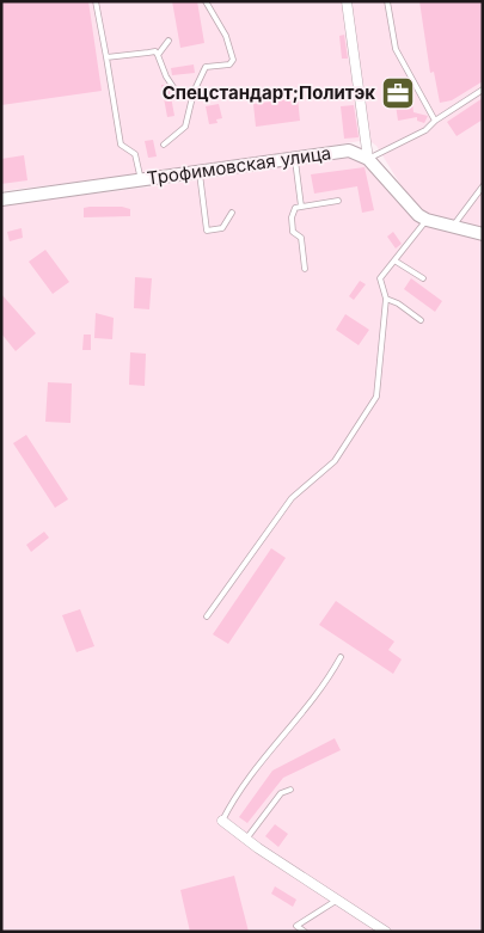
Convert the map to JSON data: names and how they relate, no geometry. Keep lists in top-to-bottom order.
{
  "streets": {
    "street": ["Трофимовская улица"]
  },
  "places": {
    "office": ["Спецстандарт;Политэк"]
  }
}
